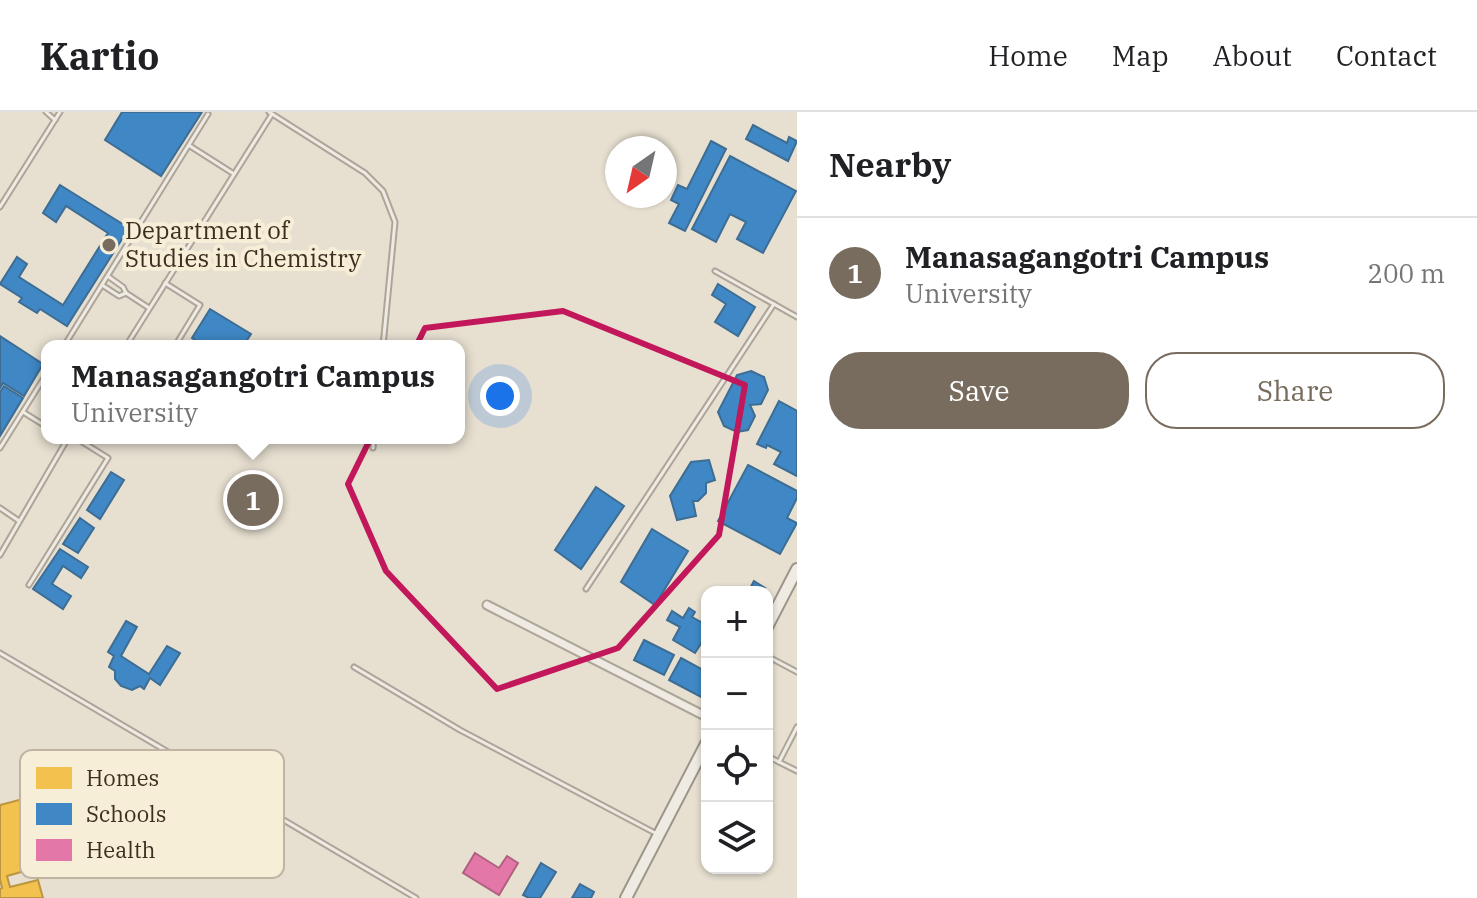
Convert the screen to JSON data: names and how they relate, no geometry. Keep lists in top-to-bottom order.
{
  "places": ["Department of Studies in Chemistry"],
  "legend": ["Homes", "Schools", "Health"],
  "north": "bottom left",
  "page": {
    "header": "Kartio",
    "nav": [
      "Home",
      "Map",
      "About",
      "Contact"
    ],
    "heading": "Nearby",
    "list": [
      {
        "mark": "1",
        "name": "Manasagangotri Campus",
        "note": "University",
        "value": "200 m"
      }
    ],
    "buttons": ["Save", "Share"],
    "popup": ["Manasagangotri Campus", "University"],
    "pins": "1",
    "map_buttons": ["+", "−"]
  }
}
